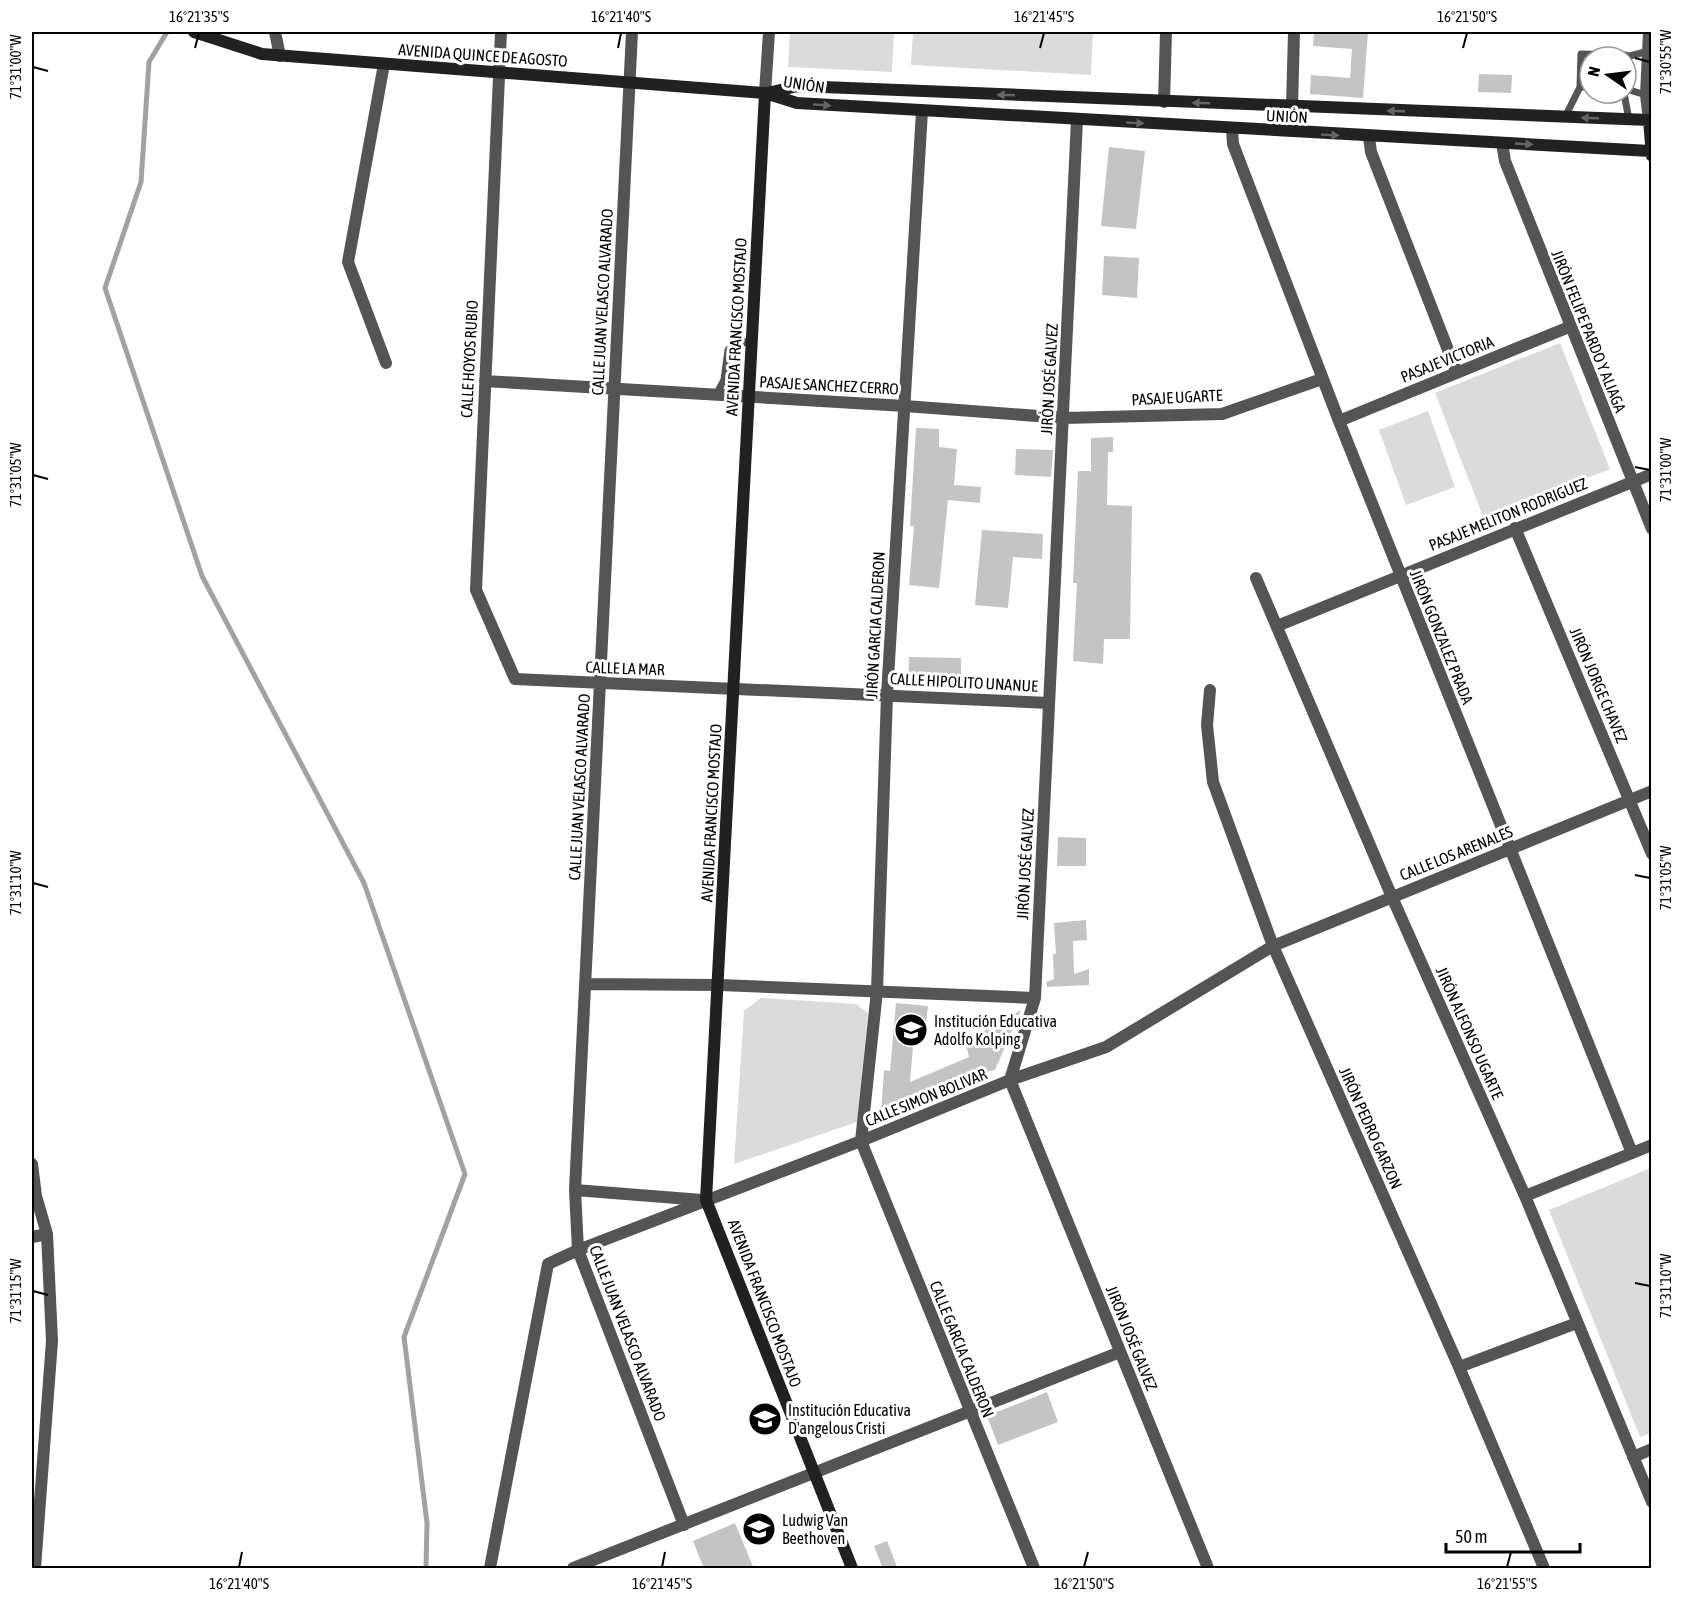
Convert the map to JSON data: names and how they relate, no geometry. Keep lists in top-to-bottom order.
{
  "streets": {
    "street": [
      "AVENIDA QUINCE DE AGOSTO",
      "UNIÓN",
      "CALLE JUAN VELASCO ALVARADO",
      "AVENIDA FRANCISCO MOSTAJO",
      "JIRÓN FELIPE PARDO Y ALIAGA",
      "CALLE HOYOS RUBIO",
      "PASAJE VICTORIA",
      "JIRÓN JOSÉ GALVEZ",
      "PASAJE SANCHEZ CERRO",
      "PASAJE UGARTE",
      "PASAJE MELITON RODRIGUEZ",
      "JIRÓN GARCIA CALDERON",
      "JIRÓN GONZALEZ PRADA",
      "CALLE LA MAR",
      "CALLE HIPOLITO UNANUE",
      "JIRÓN JORGE CHAVEZ",
      "CALLE LOS ARENALES",
      "JIRÓN ALFONSO UGARTE",
      "CALLE SIMON BOLIVAR",
      "JIRÓN PEDRO GARZON",
      "CALLE GARCIA CALDERON"
    ]
  },
  "crossings": [
    ["AVENIDA QUINCE DE AGOSTO", "UNIÓN"],
    ["AVENIDA QUINCE DE AGOSTO", "CALLE JUAN VELASCO ALVARADO"],
    ["AVENIDA QUINCE DE AGOSTO", "AVENIDA FRANCISCO MOSTAJO"],
    ["AVENIDA QUINCE DE AGOSTO", "CALLE HOYOS RUBIO"],
    ["UNIÓN", "AVENIDA FRANCISCO MOSTAJO"],
    ["UNIÓN", "JIRÓN FELIPE PARDO Y ALIAGA"],
    ["UNIÓN", "JIRÓN JOSÉ GALVEZ"],
    ["UNIÓN", "JIRÓN GARCIA CALDERON"],
    ["UNIÓN", "JIRÓN GONZALEZ PRADA"],
    ["CALLE JUAN VELASCO ALVARADO", "PASAJE SANCHEZ CERRO"],
    ["CALLE JUAN VELASCO ALVARADO", "CALLE LA MAR"],
    ["CALLE JUAN VELASCO ALVARADO", "CALLE SIMON BOLIVAR"],
    ["AVENIDA FRANCISCO MOSTAJO", "PASAJE SANCHEZ CERRO"],
    ["AVENIDA FRANCISCO MOSTAJO", "CALLE LA MAR"],
    ["AVENIDA FRANCISCO MOSTAJO", "CALLE HIPOLITO UNANUE"],
    ["AVENIDA FRANCISCO MOSTAJO", "CALLE SIMON BOLIVAR"],
    ["JIRÓN FELIPE PARDO Y ALIAGA", "PASAJE VICTORIA"],
    ["JIRÓN FELIPE PARDO Y ALIAGA", "PASAJE MELITON RODRIGUEZ"],
    ["CALLE HOYOS RUBIO", "PASAJE SANCHEZ CERRO"],
    ["CALLE HOYOS RUBIO", "CALLE LA MAR"],
    ["PASAJE VICTORIA", "JIRÓN GONZALEZ PRADA"],
    ["JIRÓN JOSÉ GALVEZ", "PASAJE SANCHEZ CERRO"],
    ["JIRÓN JOSÉ GALVEZ", "PASAJE UGARTE"],
    ["JIRÓN JOSÉ GALVEZ", "CALLE HIPOLITO UNANUE"],
    ["JIRÓN JOSÉ GALVEZ", "CALLE SIMON BOLIVAR"],
    ["PASAJE SANCHEZ CERRO", "PASAJE UGARTE"],
    ["PASAJE SANCHEZ CERRO", "JIRÓN GARCIA CALDERON"],
    ["PASAJE UGARTE", "JIRÓN GONZALEZ PRADA"],
    ["PASAJE MELITON RODRIGUEZ", "JIRÓN GONZALEZ PRADA"],
    ["PASAJE MELITON RODRIGUEZ", "JIRÓN JORGE CHAVEZ"],
    ["PASAJE MELITON RODRIGUEZ", "JIRÓN ALFONSO UGARTE"],
    ["JIRÓN GARCIA CALDERON", "CALLE HIPOLITO UNANUE"],
    ["JIRÓN GARCIA CALDERON", "CALLE SIMON BOLIVAR"],
    ["JIRÓN GARCIA CALDERON", "CALLE GARCIA CALDERON"],
    ["JIRÓN GONZALEZ PRADA", "CALLE LOS ARENALES"],
    ["CALLE LA MAR", "CALLE HIPOLITO UNANUE"],
    ["JIRÓN JORGE CHAVEZ", "CALLE LOS ARENALES"],
    ["CALLE LOS ARENALES", "JIRÓN ALFONSO UGARTE"],
    ["CALLE LOS ARENALES", "CALLE SIMON BOLIVAR"],
    ["CALLE LOS ARENALES", "JIRÓN PEDRO GARZON"],
    ["CALLE SIMON BOLIVAR", "JIRÓN PEDRO GARZON"],
    ["CALLE SIMON BOLIVAR", "CALLE GARCIA CALDERON"]
  ],
  "places": {
    "school or university": ["Institución Educativa Adolfo Kolping", "Institución Educativa D'angelous Cristi", "Ludwig Van Beethoven"]
  },
  "scale_bar": "50 m",
  "north": "left",
  "coordinates": [
    "16°21'35\"S",
    "16°21'40\"S",
    "16°21'45\"S",
    "16°21'50\"S",
    "71°30'55\"W",
    "71°31'00\"W",
    "71°31'05\"W",
    "71°31'10\"W",
    "71°31'15\"W",
    "16°21'55\"S"
  ]
}
